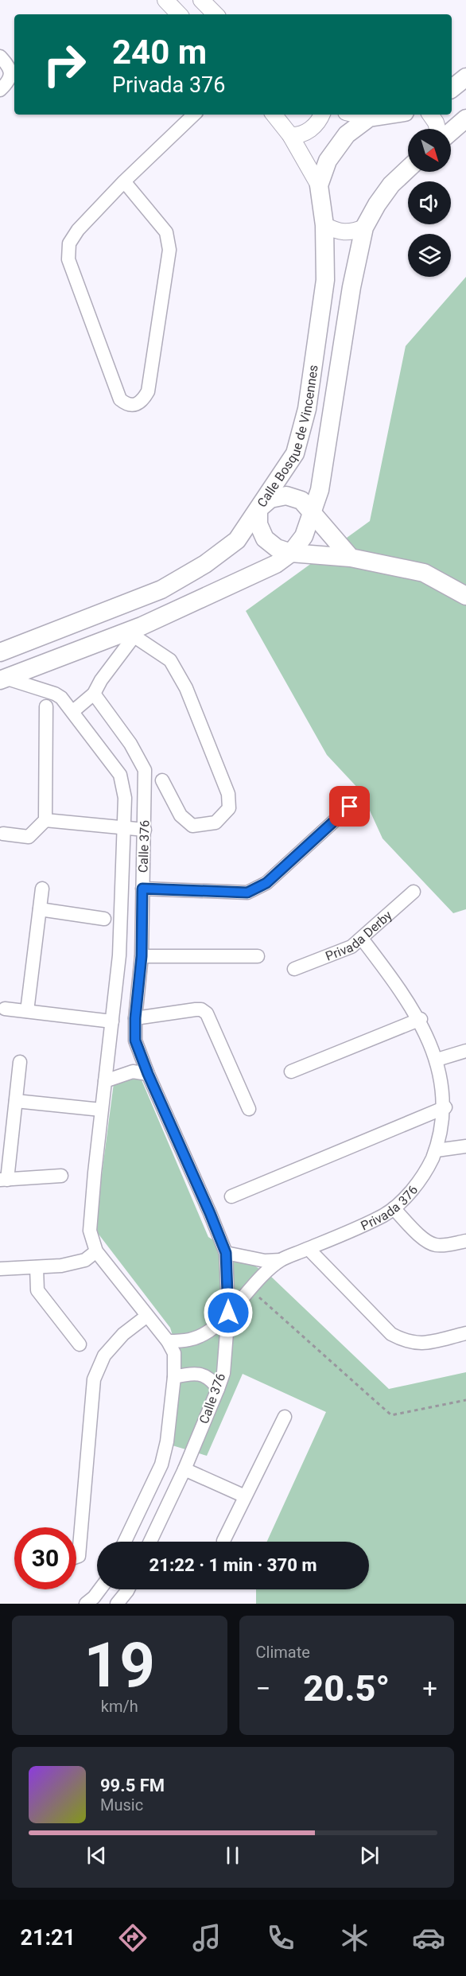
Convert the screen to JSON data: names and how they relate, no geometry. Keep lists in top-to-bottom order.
{
  "streets": {
    "main road": ["Calle Bosque de Vincennes"],
    "street": ["Calle 376", "Privada Derby", "Privada 376"]
  },
  "crossings": [
    ["Calle Bosque de Vincennes", "Calle 376"],
    ["Privada Derby", "Privada 376"]
  ],
  "north": "bottom right",
  "page": {
    "turn": ["240 m", "Privada 376"],
    "limit": "30",
    "trip": "21:22 · 1 min · 370 m",
    "tile": [
      ["19", "km/h"],
      "Climate"
    ],
    "heat": ["−", "20.5°", "+"],
    "song": ["99.5 FM", "Music"],
    "tabs": "21:21"
  }
}
